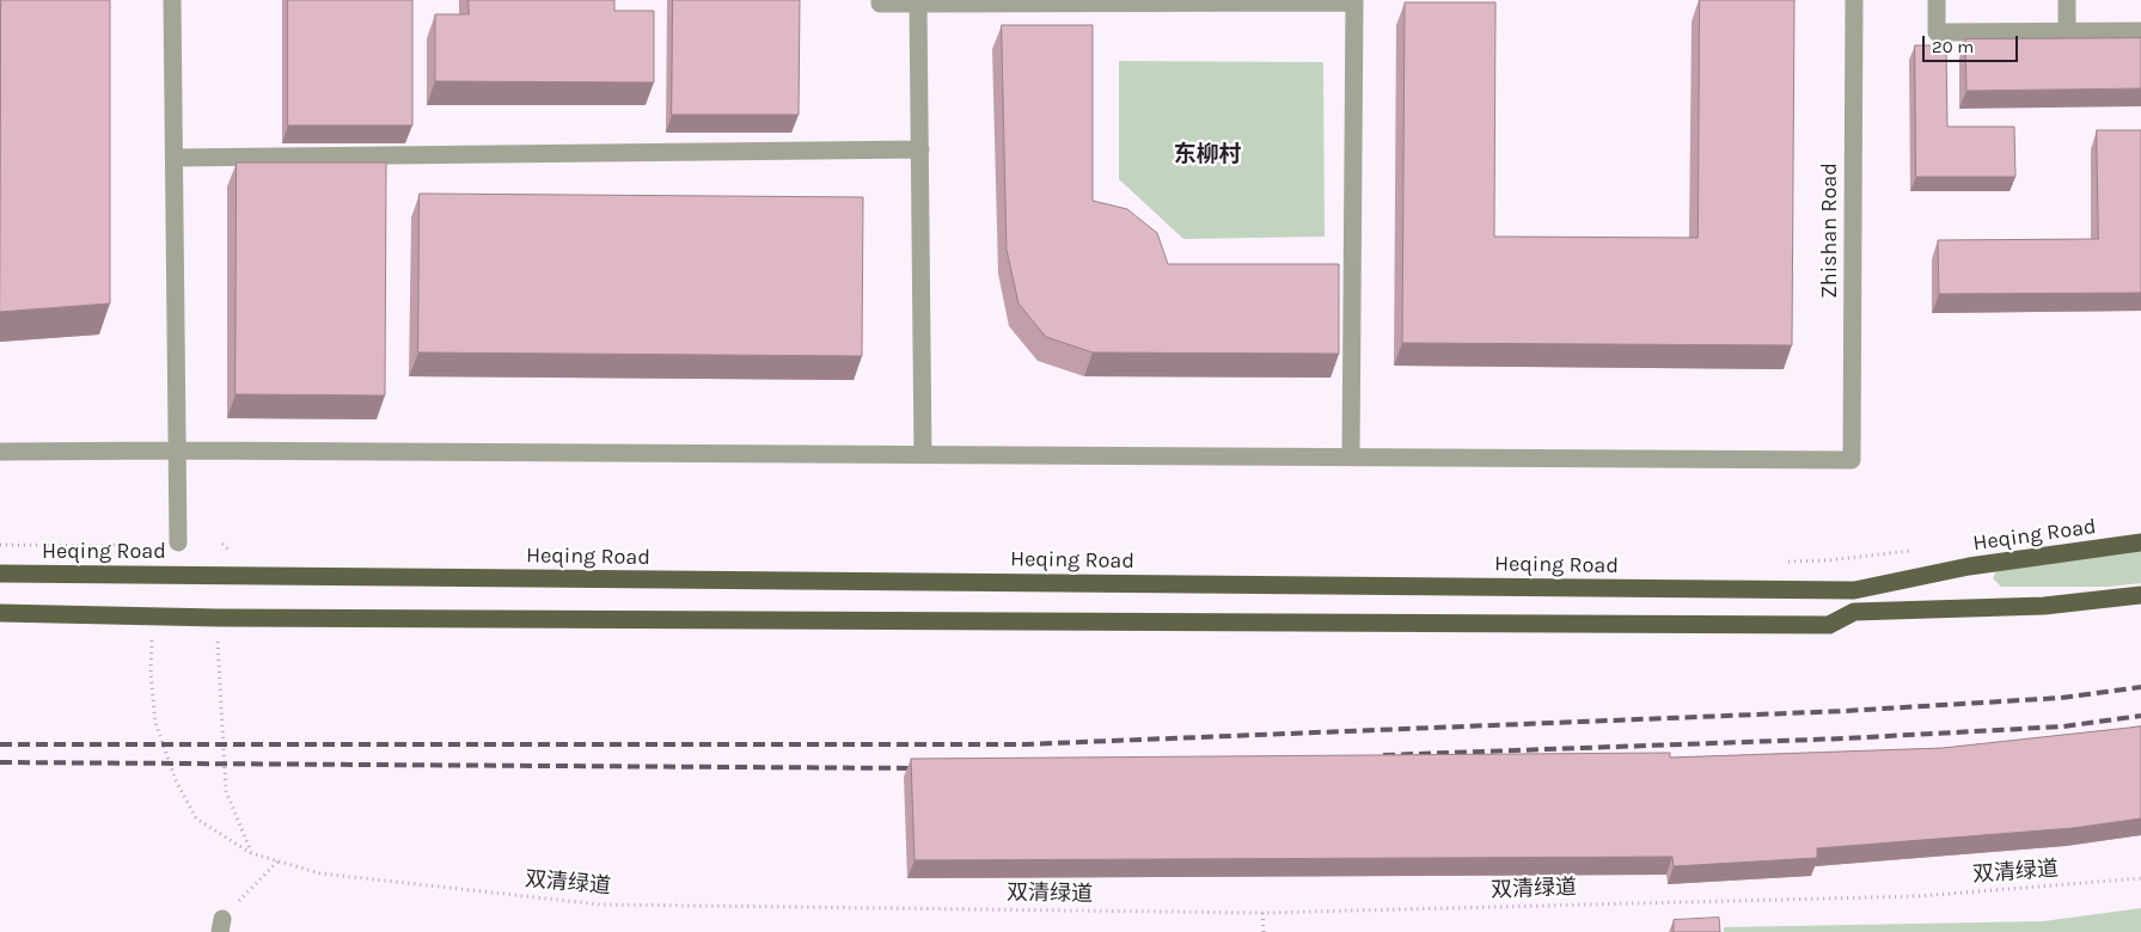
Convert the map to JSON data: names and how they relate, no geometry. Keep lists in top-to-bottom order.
{
  "streets": {
    "main road": ["Heqing Road"],
    "street": ["Zhishan Road"],
    "path": ["双清绿道"]
  },
  "districts": ["东柳村"],
  "scale_bar": "20 m"
}
